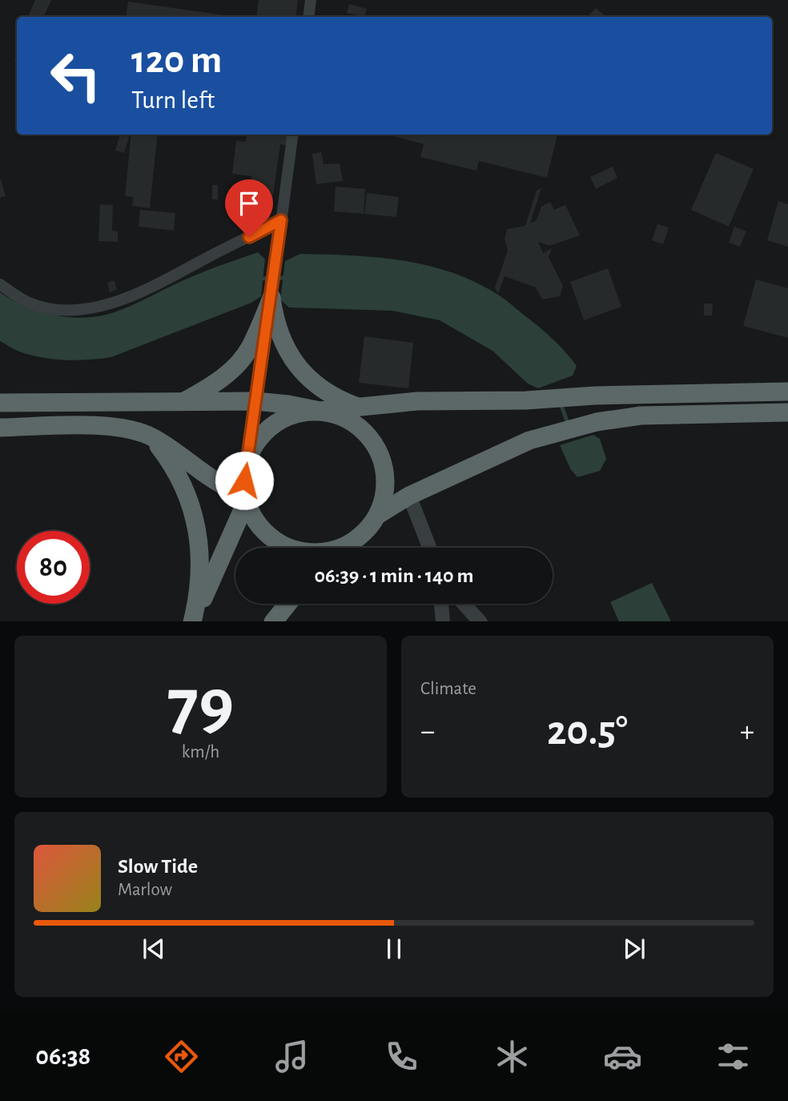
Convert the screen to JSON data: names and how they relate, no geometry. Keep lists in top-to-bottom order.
{
  "page": {
    "turn": ["120 m", "Turn left"],
    "limit": "80",
    "trip": "06:39 · 1 min · 140 m",
    "tile": [
      ["79", "km/h"],
      "Climate"
    ],
    "heat": ["−", "20.5°", "+"],
    "song": ["Slow Tide", "Marlow"],
    "tabs": "06:38"
  }
}
